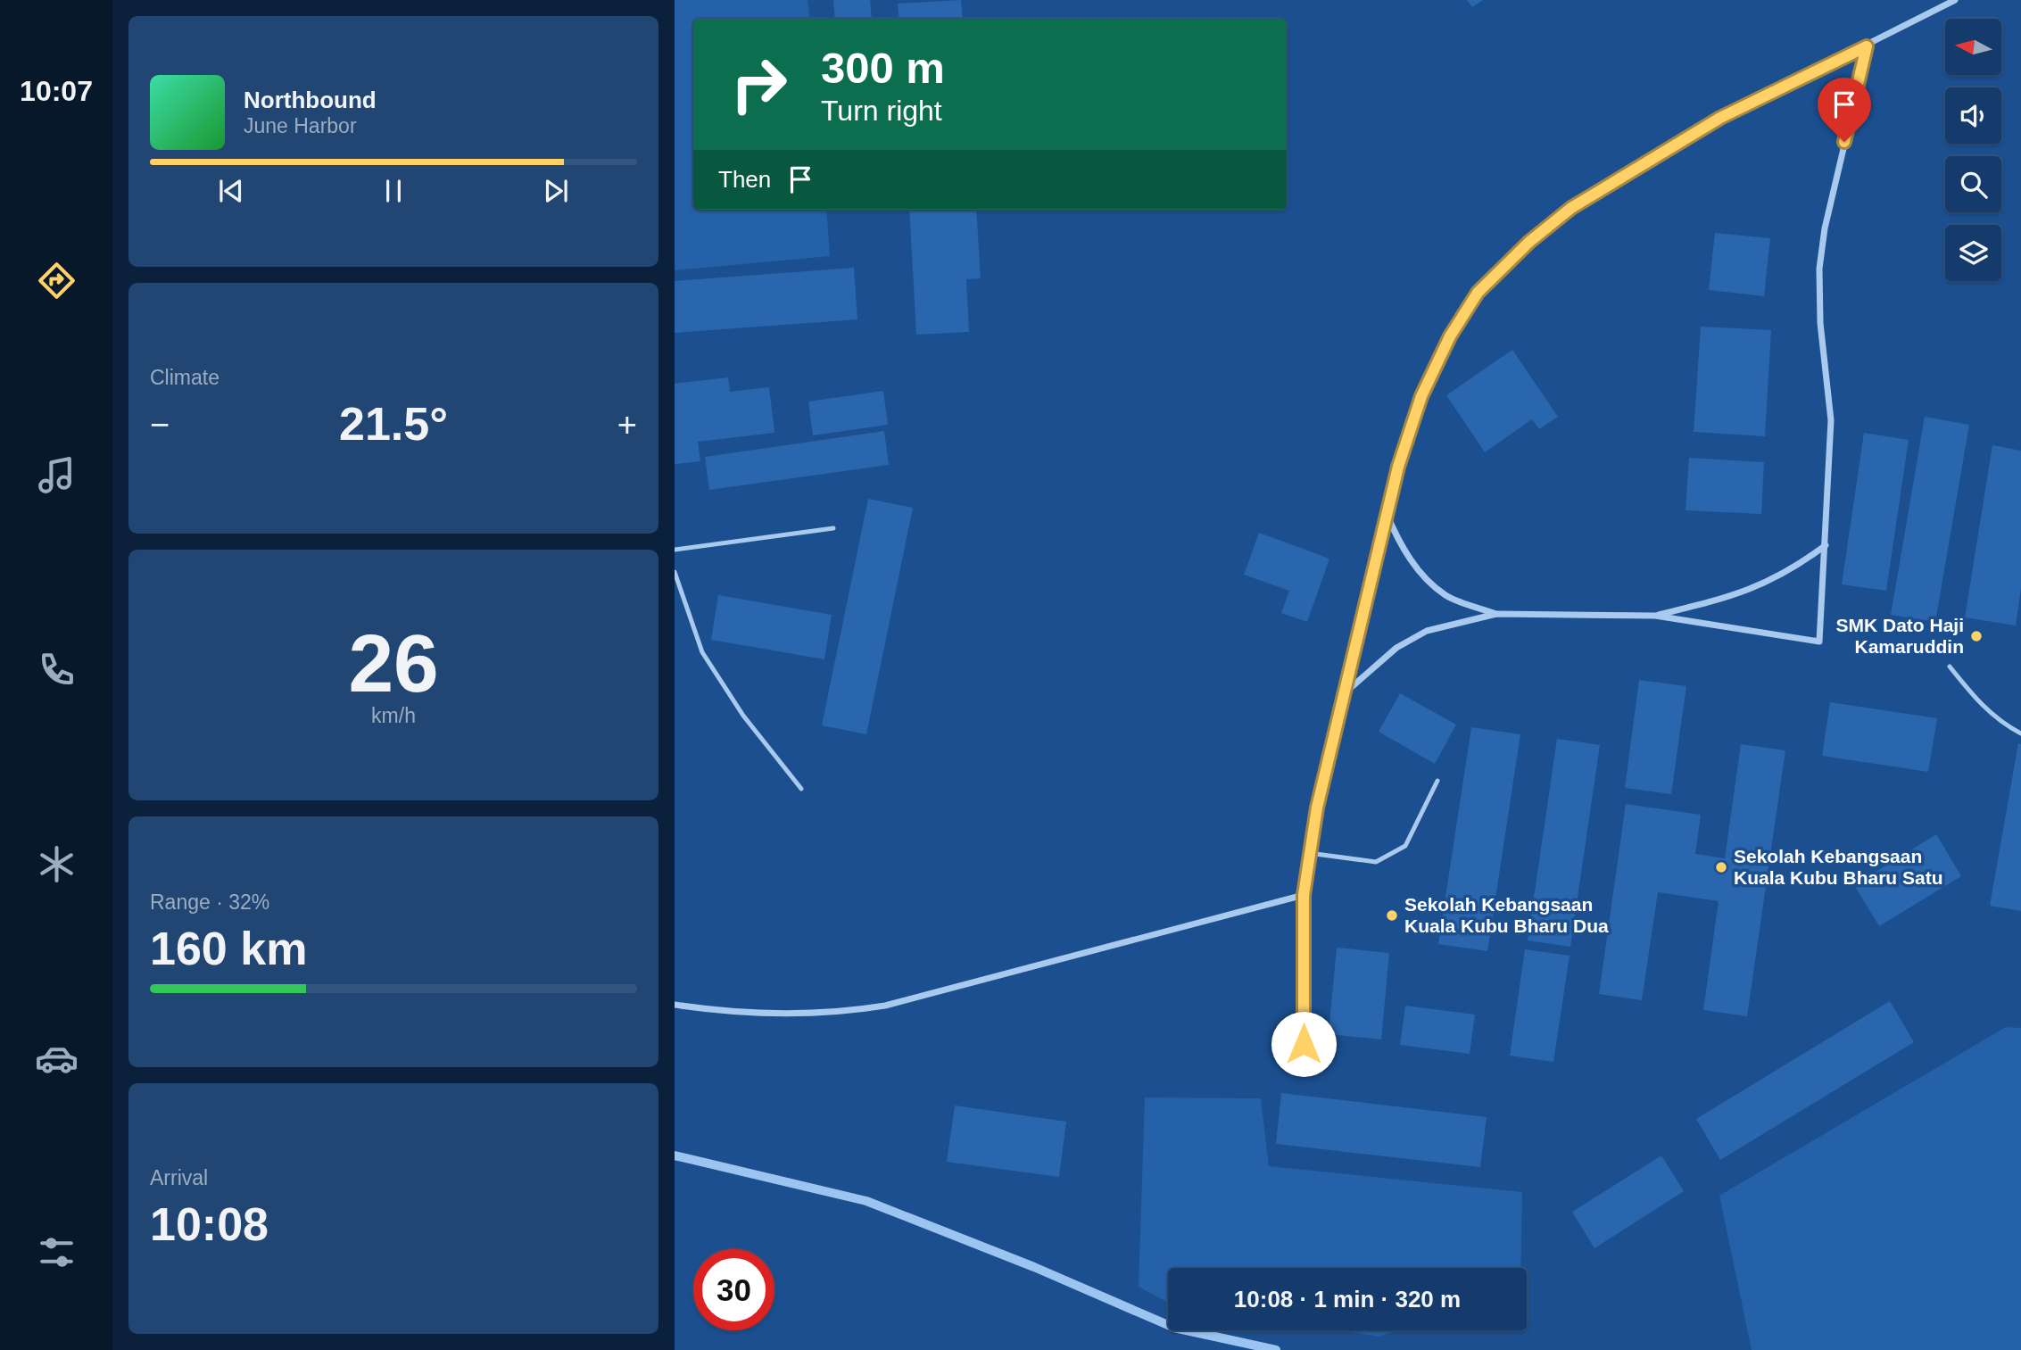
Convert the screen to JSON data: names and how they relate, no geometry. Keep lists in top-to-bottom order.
{
  "places": ["SMK Dato Haji Kamaruddin", "Sekolah Kebangsaan Kuala Kubu Bharu Satu", "Sekolah Kebangsaan Kuala Kubu Bharu Dua"],
  "north": "left",
  "page": {
    "tabs": "10:07",
    "turn": ["300 m", "Turn right"],
    "song": ["Northbound", "June Harbor"],
    "then": "Then",
    "tile": [
      "Climate",
      ["26", "km/h"],
      ["Range · 32%", "160 km"],
      ["Arrival", "10:08"]
    ],
    "heat": ["−", "21.5°", "+"],
    "limit": "30",
    "trip": "10:08 · 1 min · 320 m"
  }
}
